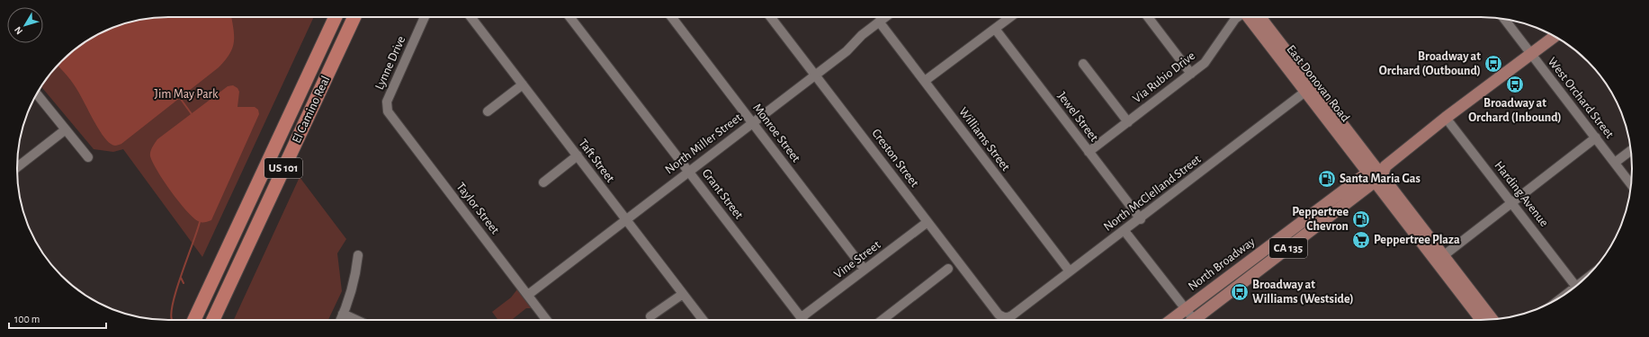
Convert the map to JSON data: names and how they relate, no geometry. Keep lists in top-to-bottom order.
{
  "streets": {
    "highway": ["El Camino Real", "US 101"],
    "main road": ["East Donovan Road", "CA 135", "North Broadway"],
    "street": [
      "Lynne Drive",
      "Via Rubio Drive",
      "West Orchard Street",
      "Jewel Street",
      "Monroe Street",
      "Williams Street",
      "North Miller Street",
      "Creston Street",
      "Taft Street",
      "North McClelland Street",
      "Grant Street",
      "Harding Avenue",
      "Taylor Street",
      "Vine Street"
    ]
  },
  "crossings": [
    ["Lynne Drive", "Taylor Street"],
    ["Via Rubio Drive", "Jewel Street"],
    ["East Donovan Road", "North McClelland Street"],
    ["East Donovan Road", "North Broadway"],
    ["West Orchard Street", "North Broadway"],
    ["Jewel Street", "North McClelland Street"],
    ["Monroe Street", "North Miller Street"],
    ["Monroe Street", "Vine Street"],
    ["Williams Street", "North Miller Street"],
    ["Williams Street", "North McClelland Street"],
    ["North Miller Street", "Creston Street"],
    ["North Miller Street", "Taft Street"],
    ["North Miller Street", "Grant Street"],
    ["North Miller Street", "Taylor Street"],
    ["Creston Street", "North McClelland Street"],
    ["Creston Street", "Vine Street"],
    ["Grant Street", "Vine Street"],
    ["Harding Avenue", "North Broadway"]
  ],
  "parks": ["Jim May Park"],
  "places": {
    "bus stop": ["Broadway at Orchard (Outbound)", "Broadway at Orchard (Inbound)", "Broadway at Williams (Westside)"],
    "fuel station": ["Santa Maria Gas", "Peppertree Chevron"],
    "supermarket": ["Peppertree Plaza"]
  },
  "scale_bar": "100 m",
  "north": "bottom left"
}
